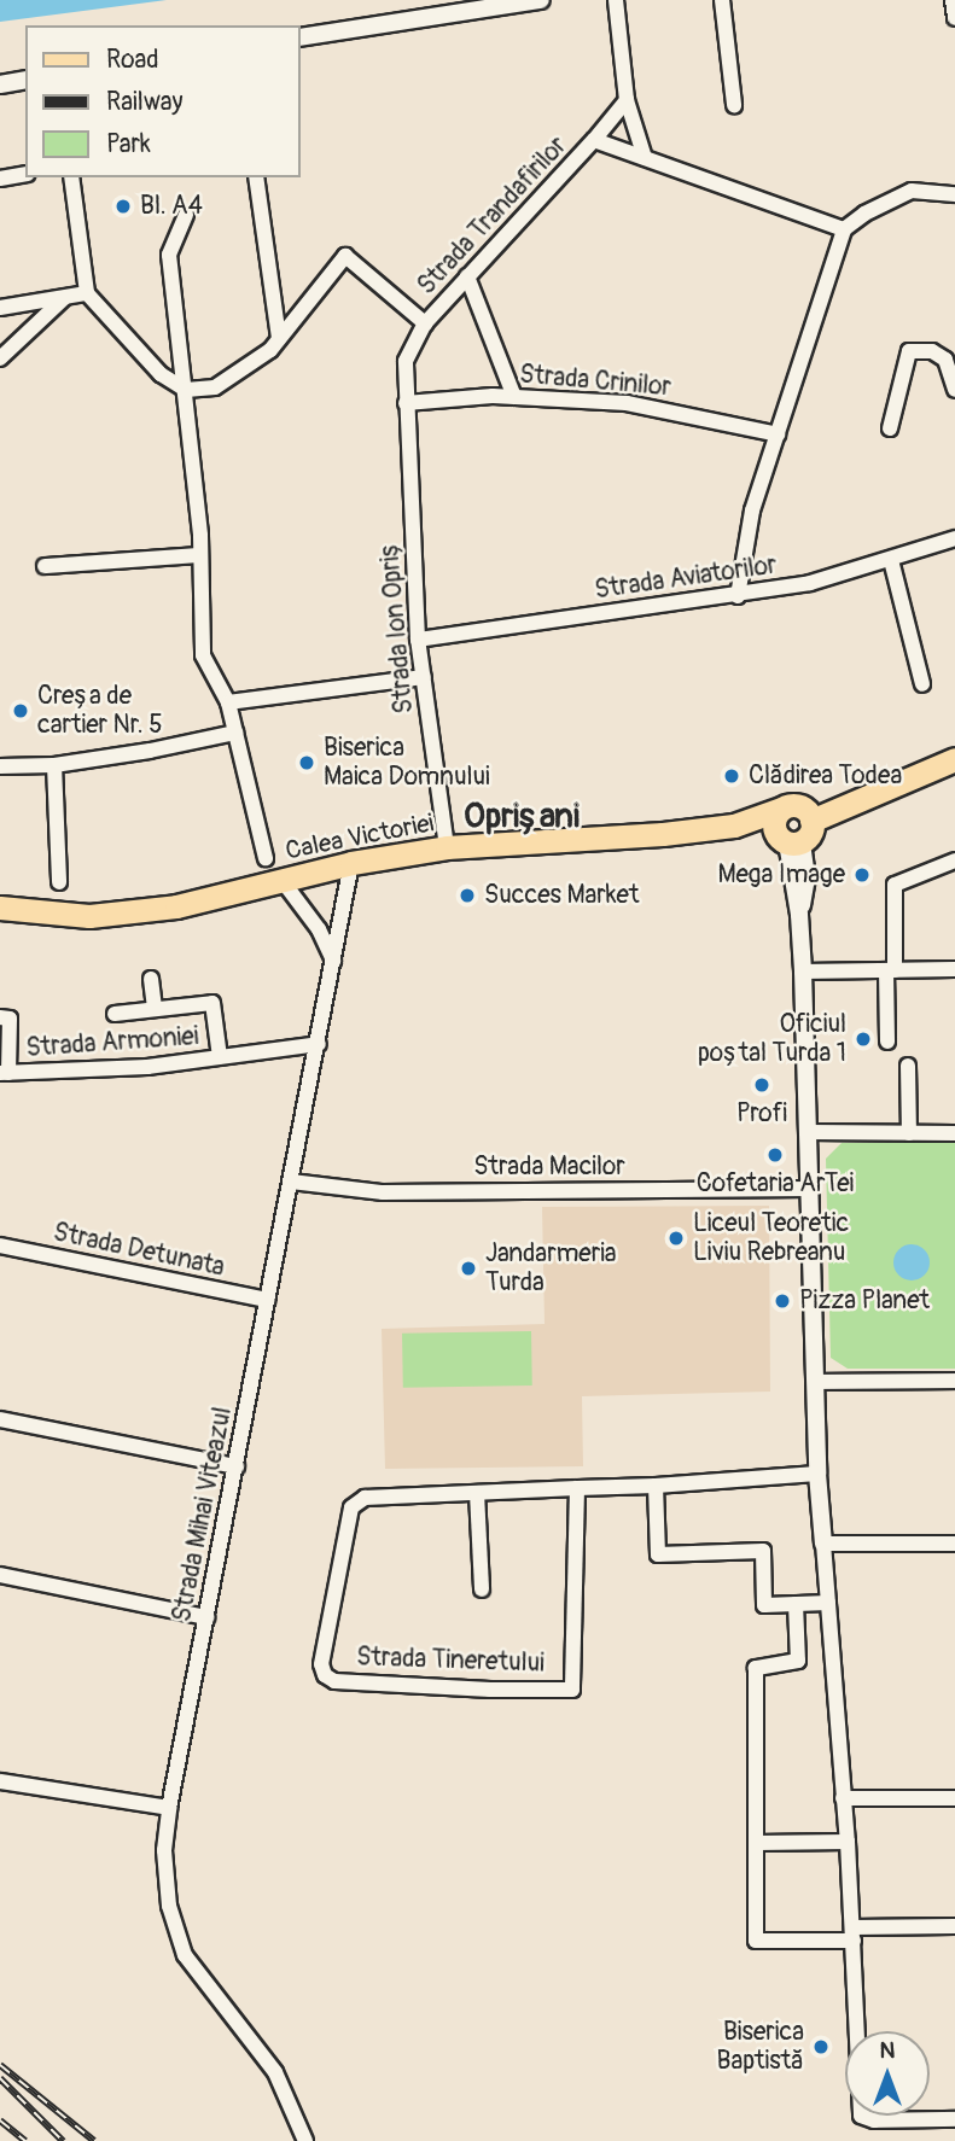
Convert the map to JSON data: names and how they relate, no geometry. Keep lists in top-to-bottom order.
{
  "streets": {
    "main road": ["Calea Victoriei"],
    "street": [
      "Strada Trandafirilor",
      "Strada Crinilor",
      "Strada Aviatorilor",
      "Strada Ion Opriș",
      "Strada Armoniei",
      "Strada Macilor",
      "Strada Detunata",
      "Strada Mihai Viteazul",
      "Strada Tineretului"
    ]
  },
  "crossings": [
    ["Strada Trandafirilor", "Strada Crinilor"],
    ["Strada Trandafirilor", "Strada Ion Opriș"],
    ["Strada Crinilor", "Strada Ion Opriș"],
    ["Strada Aviatorilor", "Strada Ion Opriș"],
    ["Strada Ion Opriș", "Calea Victoriei"],
    ["Calea Victoriei", "Strada Mihai Viteazul"],
    ["Strada Armoniei", "Strada Mihai Viteazul"],
    ["Strada Macilor", "Strada Mihai Viteazul"],
    ["Strada Detunata", "Strada Mihai Viteazul"]
  ],
  "districts": ["Oprișani"],
  "places": [
    "Bl. A4",
    "Creșa de cartier Nr. 5",
    "Biserica Maica Domnului",
    "Clădirea Todea",
    "Mega Image",
    "Succes Market",
    "Oficiul poștal Turda 1",
    "Profi",
    "Cofetaria ArTei",
    "Liceul Teoretic Liviu Rebreanu",
    "Jandarmeria Turda",
    "Pizza Planet",
    "Biserica Baptistă"
  ],
  "legend": ["Road", "Railway", "Park"],
  "north": "top"
}
